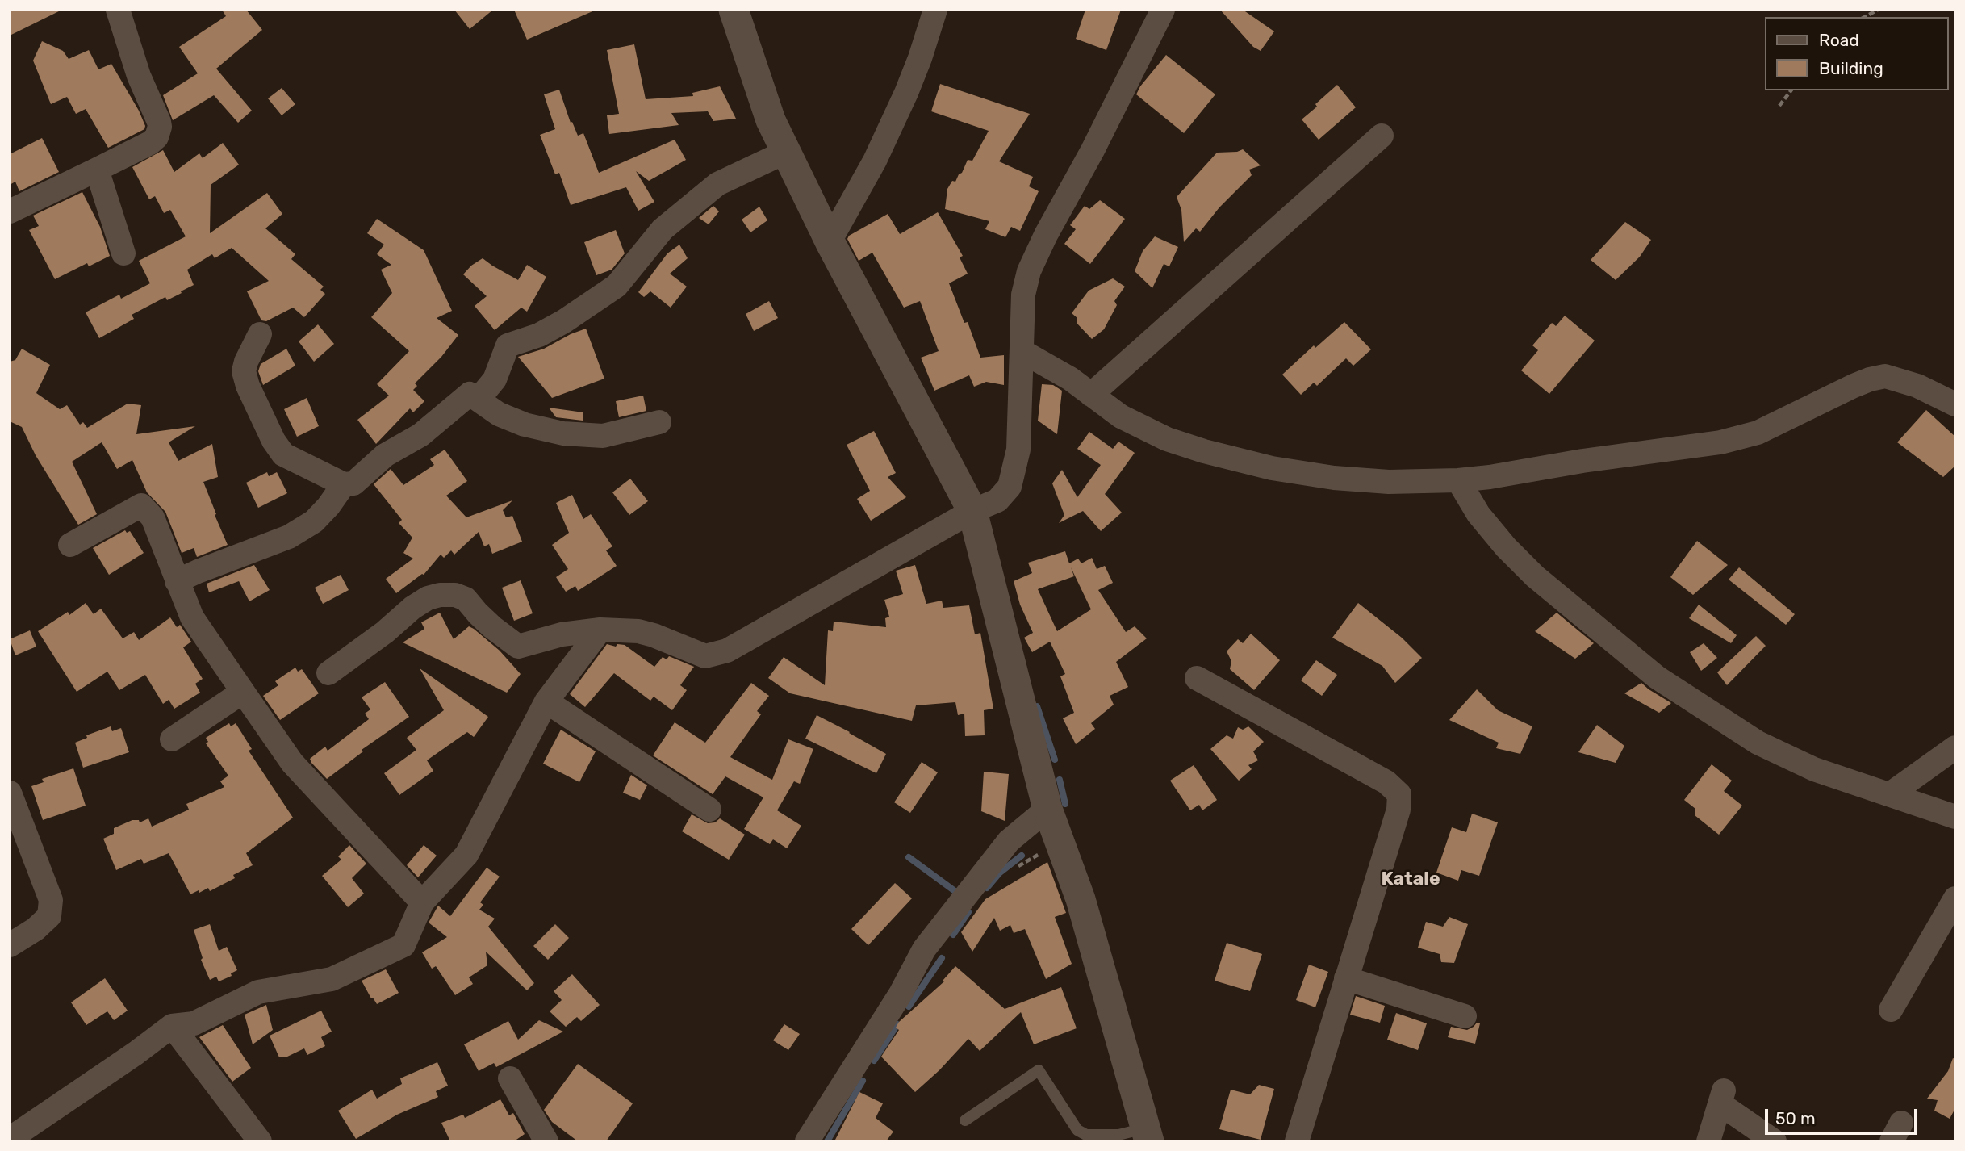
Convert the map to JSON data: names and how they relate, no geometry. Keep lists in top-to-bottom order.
{
  "districts": ["Katale"],
  "legend": ["Road", "Building"],
  "scale_bar": "50 m"
}
